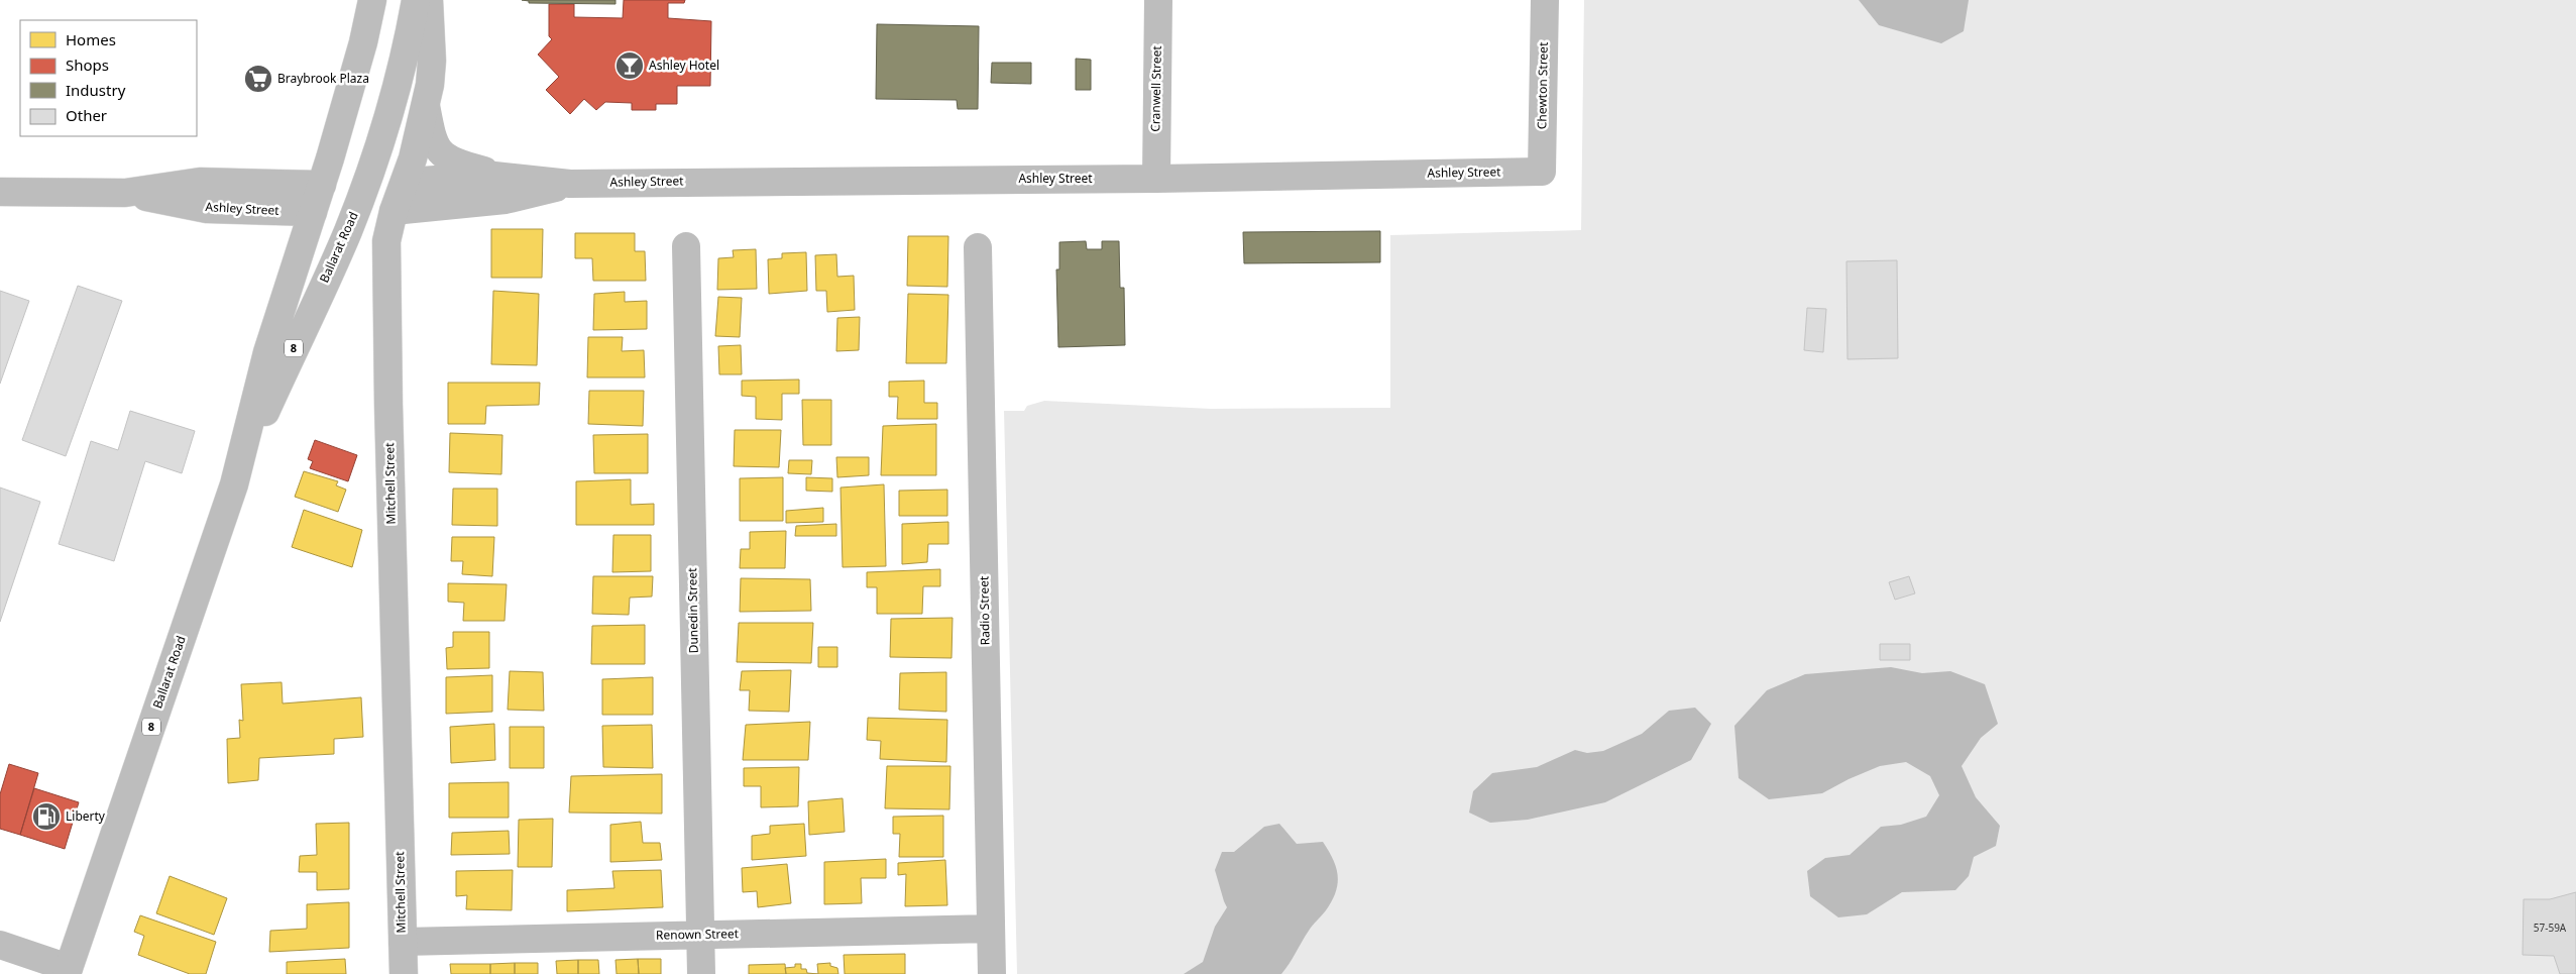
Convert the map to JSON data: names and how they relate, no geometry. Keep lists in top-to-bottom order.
{
  "streets": {
    "main road": [
      "Chewton Street",
      "Cranwell Street",
      "Ashley Street",
      "Ballarat Road",
      "8",
      "Mitchell Street",
      "Dunedin Street",
      "Radio Street",
      "Renown Street"
    ]
  },
  "crossings": [
    ["Chewton Street", "Ashley Street"],
    ["Cranwell Street", "Ashley Street"],
    ["Ashley Street", "Ballarat Road"],
    ["Ashley Street", "Mitchell Street"],
    ["Mitchell Street", "Renown Street"],
    ["Dunedin Street", "Renown Street"],
    ["Radio Street", "Renown Street"]
  ],
  "places": {
    "bar": ["Ashley Hotel"],
    "supermarket": ["Braybrook Plaza"],
    "fuel station": ["Liberty"]
  },
  "house_numbers": ["57-59A"],
  "legend": [
    "Homes",
    "Shops",
    "Industry",
    "Other"
  ]
}
